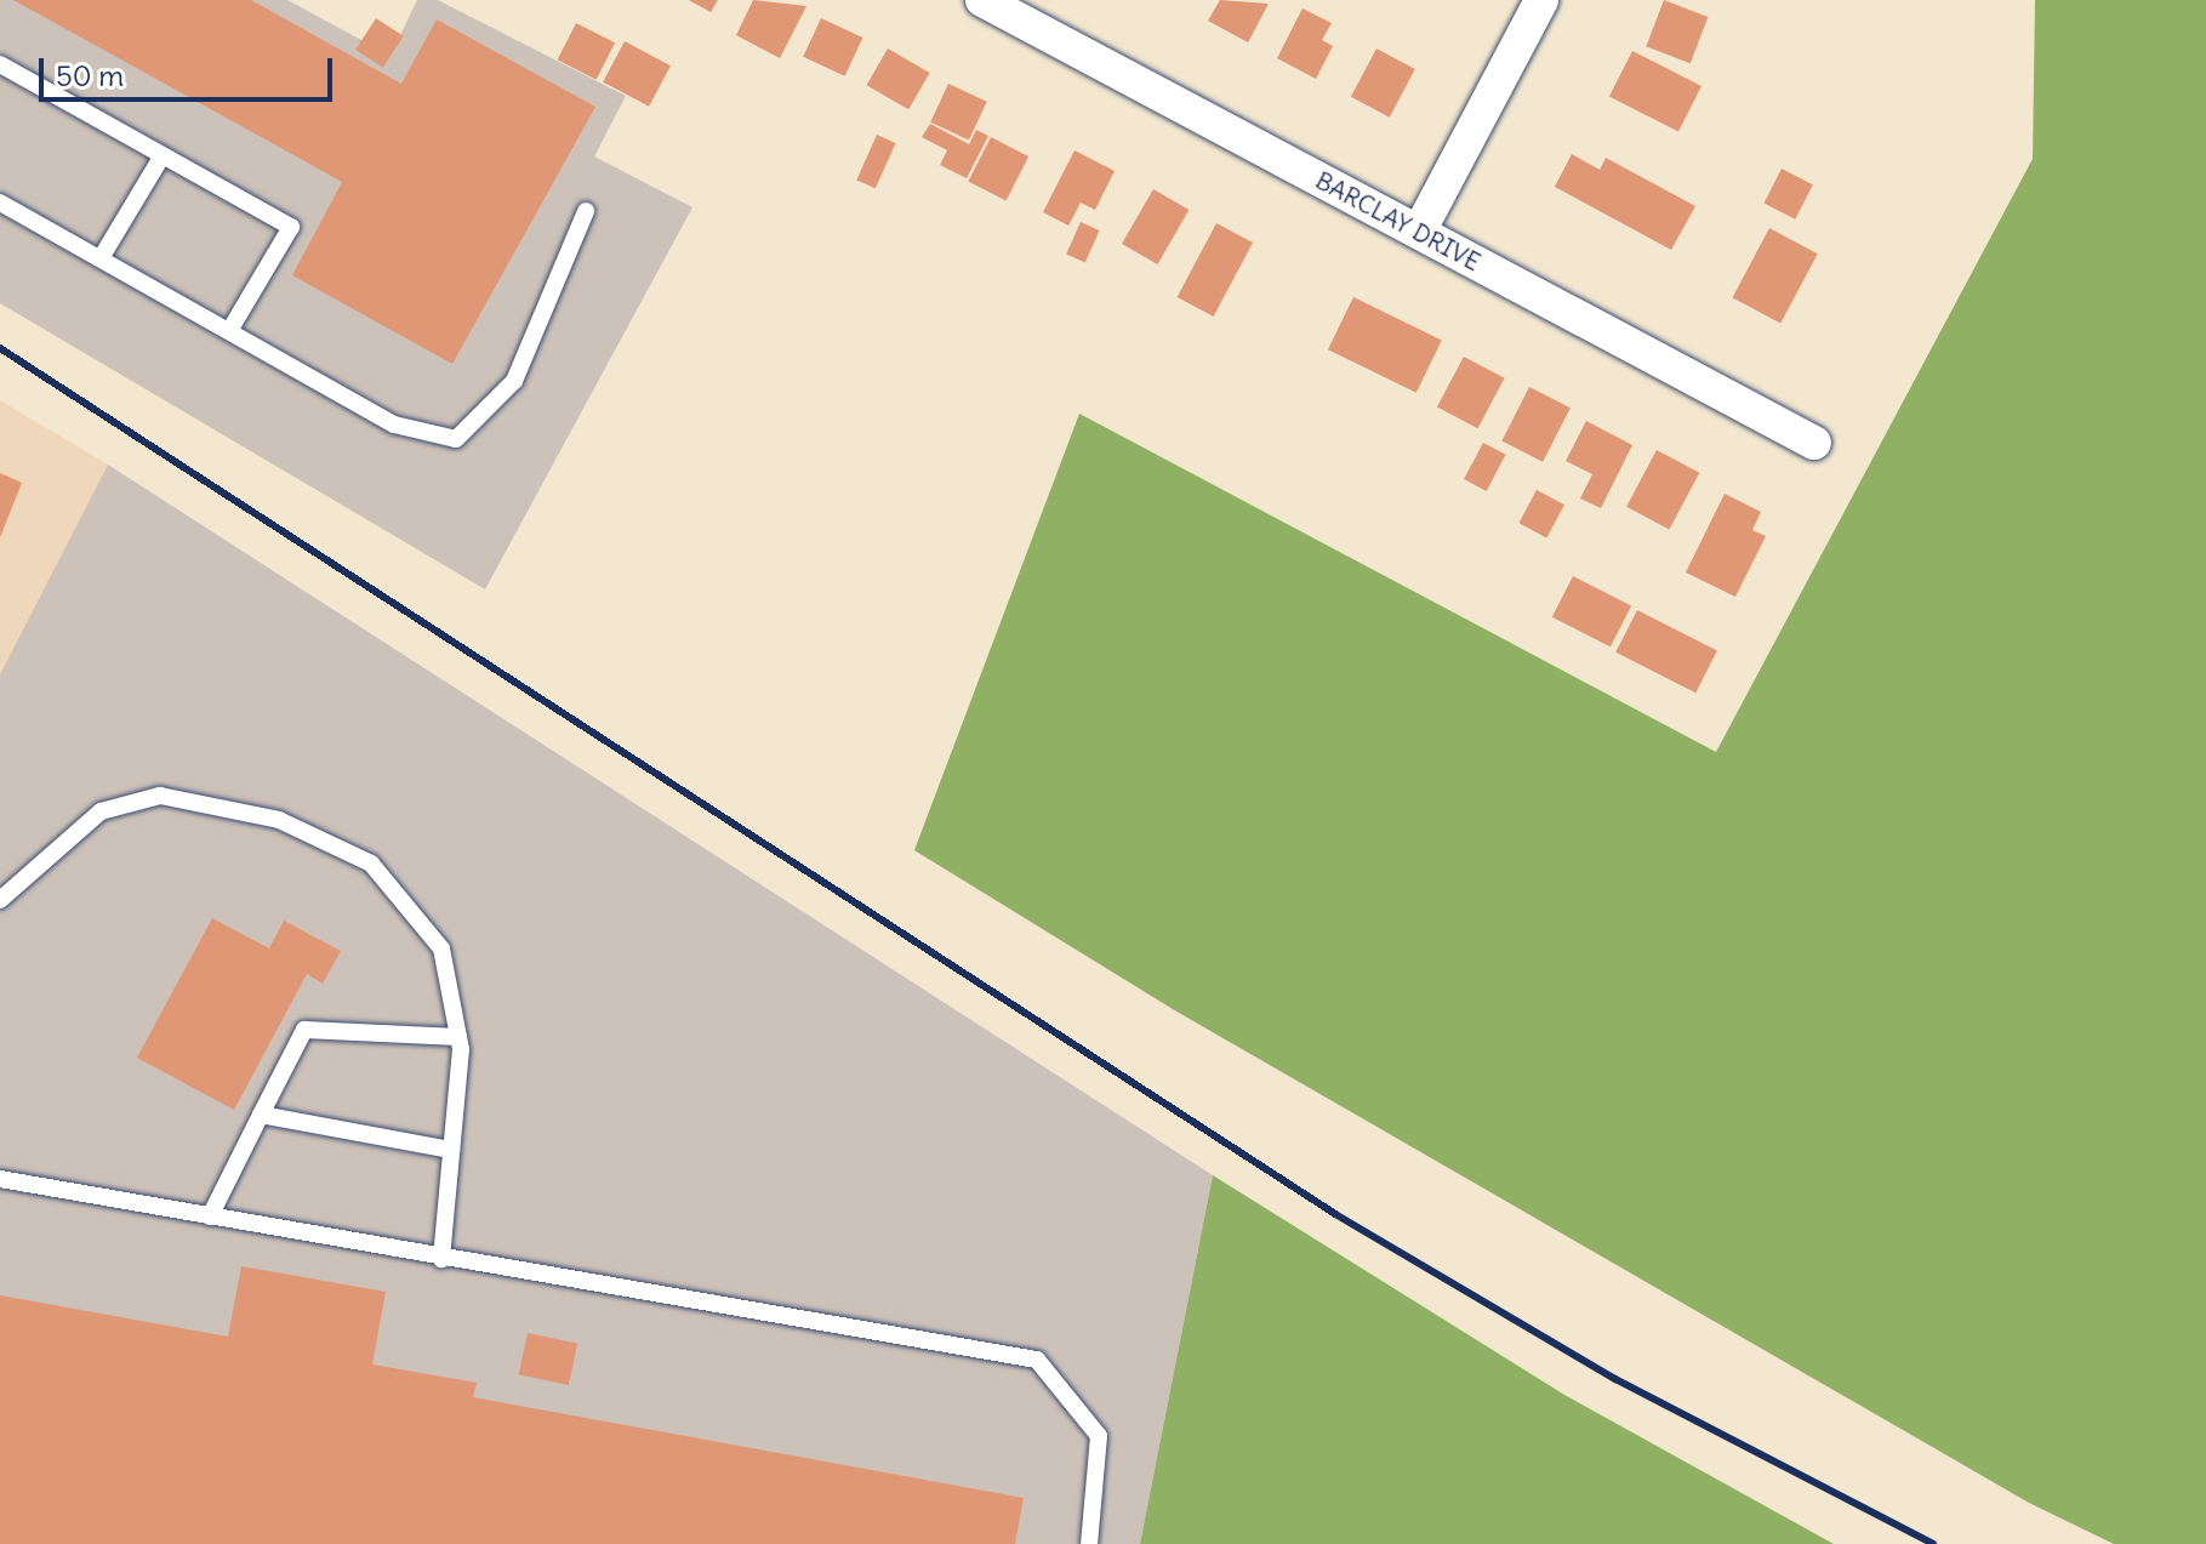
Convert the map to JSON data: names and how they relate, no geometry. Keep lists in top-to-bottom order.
{
  "streets": {
    "street": ["BARCLAY DRIVE"]
  },
  "scale_bar": "50 m"
}
